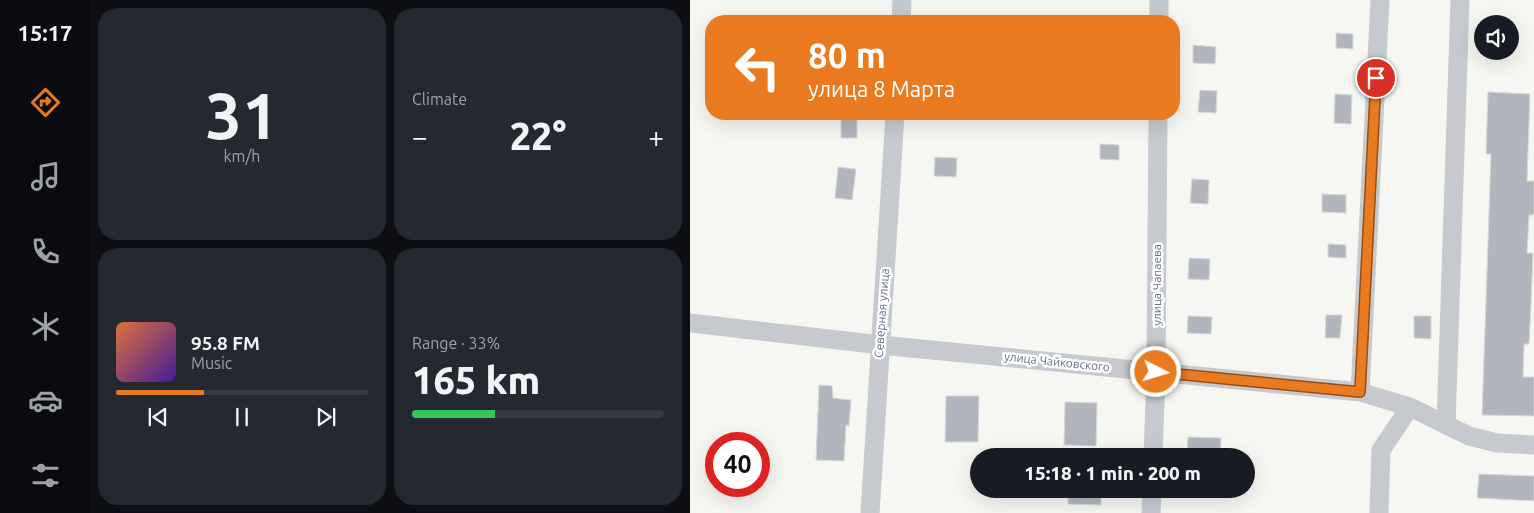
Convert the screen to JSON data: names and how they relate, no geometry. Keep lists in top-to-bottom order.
{
  "streets": {
    "street": ["улица Чапаева", "Северная улица", "улица Чайковского"]
  },
  "crossings": [
    ["улица Чапаева", "улица Чайковского"],
    ["Северная улица", "улица Чайковского"]
  ],
  "page": {
    "tabs": "15:17",
    "tile": [
      ["31", "km/h"],
      "Climate",
      ["Range · 33%", "165 km"]
    ],
    "turn": ["80 m", "улица 8 Марта"],
    "heat": ["−", "22°", "+"],
    "song": ["95.8 FM", "Music"],
    "limit": "40",
    "trip": "15:18 · 1 min · 200 m"
  }
}
